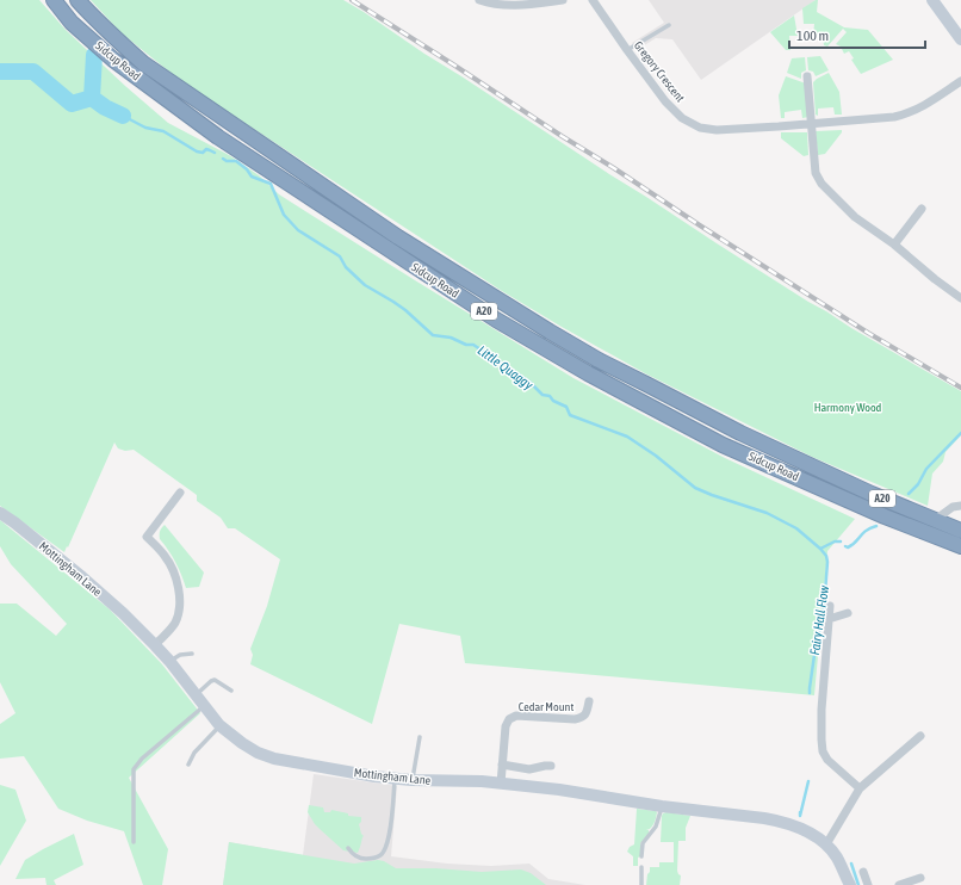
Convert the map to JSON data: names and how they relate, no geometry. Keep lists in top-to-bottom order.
{
  "streets": {
    "highway": ["Sidcup Road", "A20"],
    "street": ["Gregory Crescent", "Mottingham Lane", "Cedar Mount"]
  },
  "crossings": [
    ["Mottingham Lane", "Cedar Mount"]
  ],
  "water": ["Little Quaggy", "Fairy Hall Flow"],
  "parks": ["Harmony Wood"],
  "scale_bar": "100 m"
}
